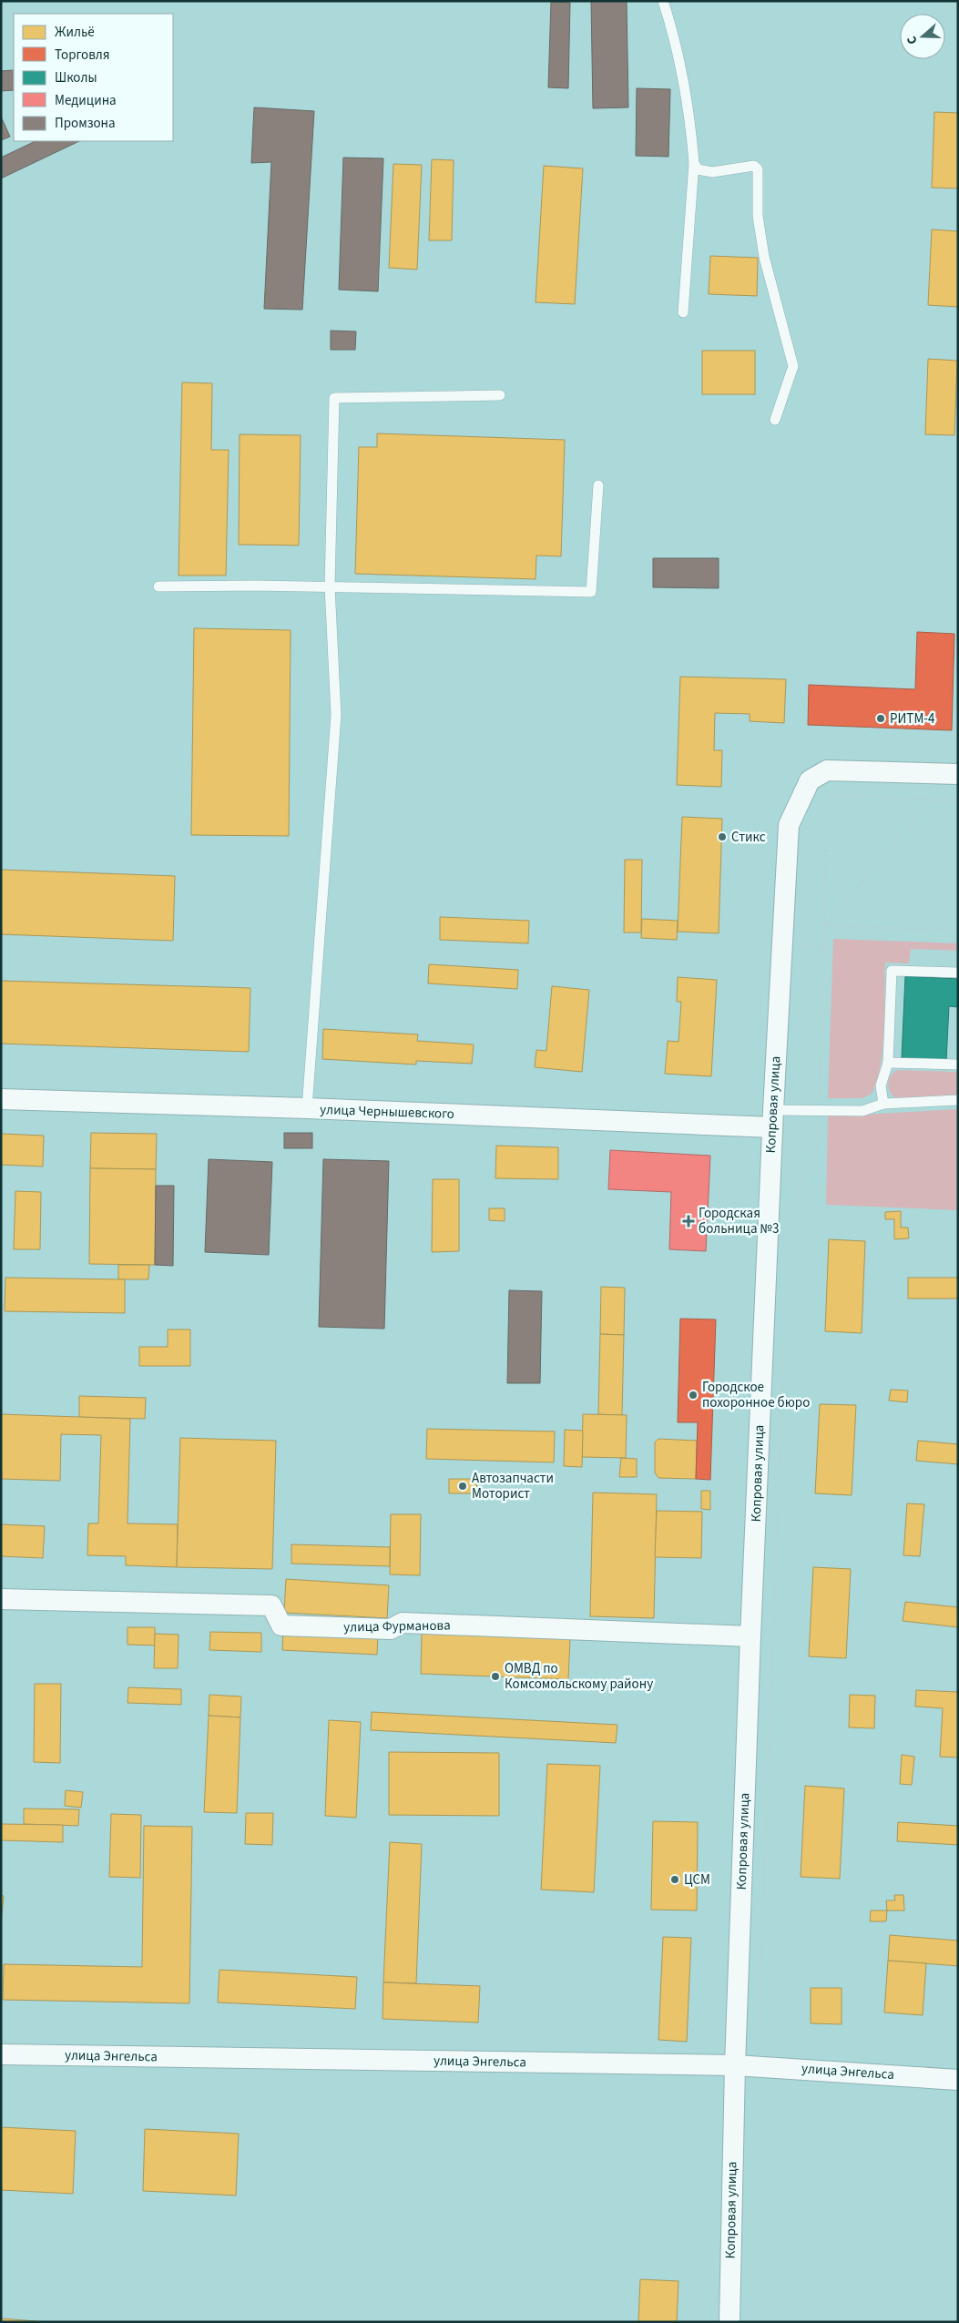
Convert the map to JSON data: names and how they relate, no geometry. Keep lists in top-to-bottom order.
{
  "streets": {
    "street": [
      "Копровая улица",
      "улица Чернышевского",
      "улица Фурманова",
      "улица Энгельса"
    ]
  },
  "crossings": [
    ["Копровая улица", "улица Чернышевского"],
    ["Копровая улица", "улица Фурманова"],
    ["Копровая улица", "улица Энгельса"]
  ],
  "places": {
    "other": [
      "РИТМ-4",
      "Стикс",
      "Городское похоронное бюро",
      "Автозапчасти Моторист",
      "ОМВД по Комсомольскому району",
      "ЦСМ"
    ],
    "health": ["Городская больница №3"]
  },
  "legend": [
    "Жильё",
    "Торговля",
    "Школы",
    "Медицина",
    "Промзона"
  ],
  "north": "left"
}
